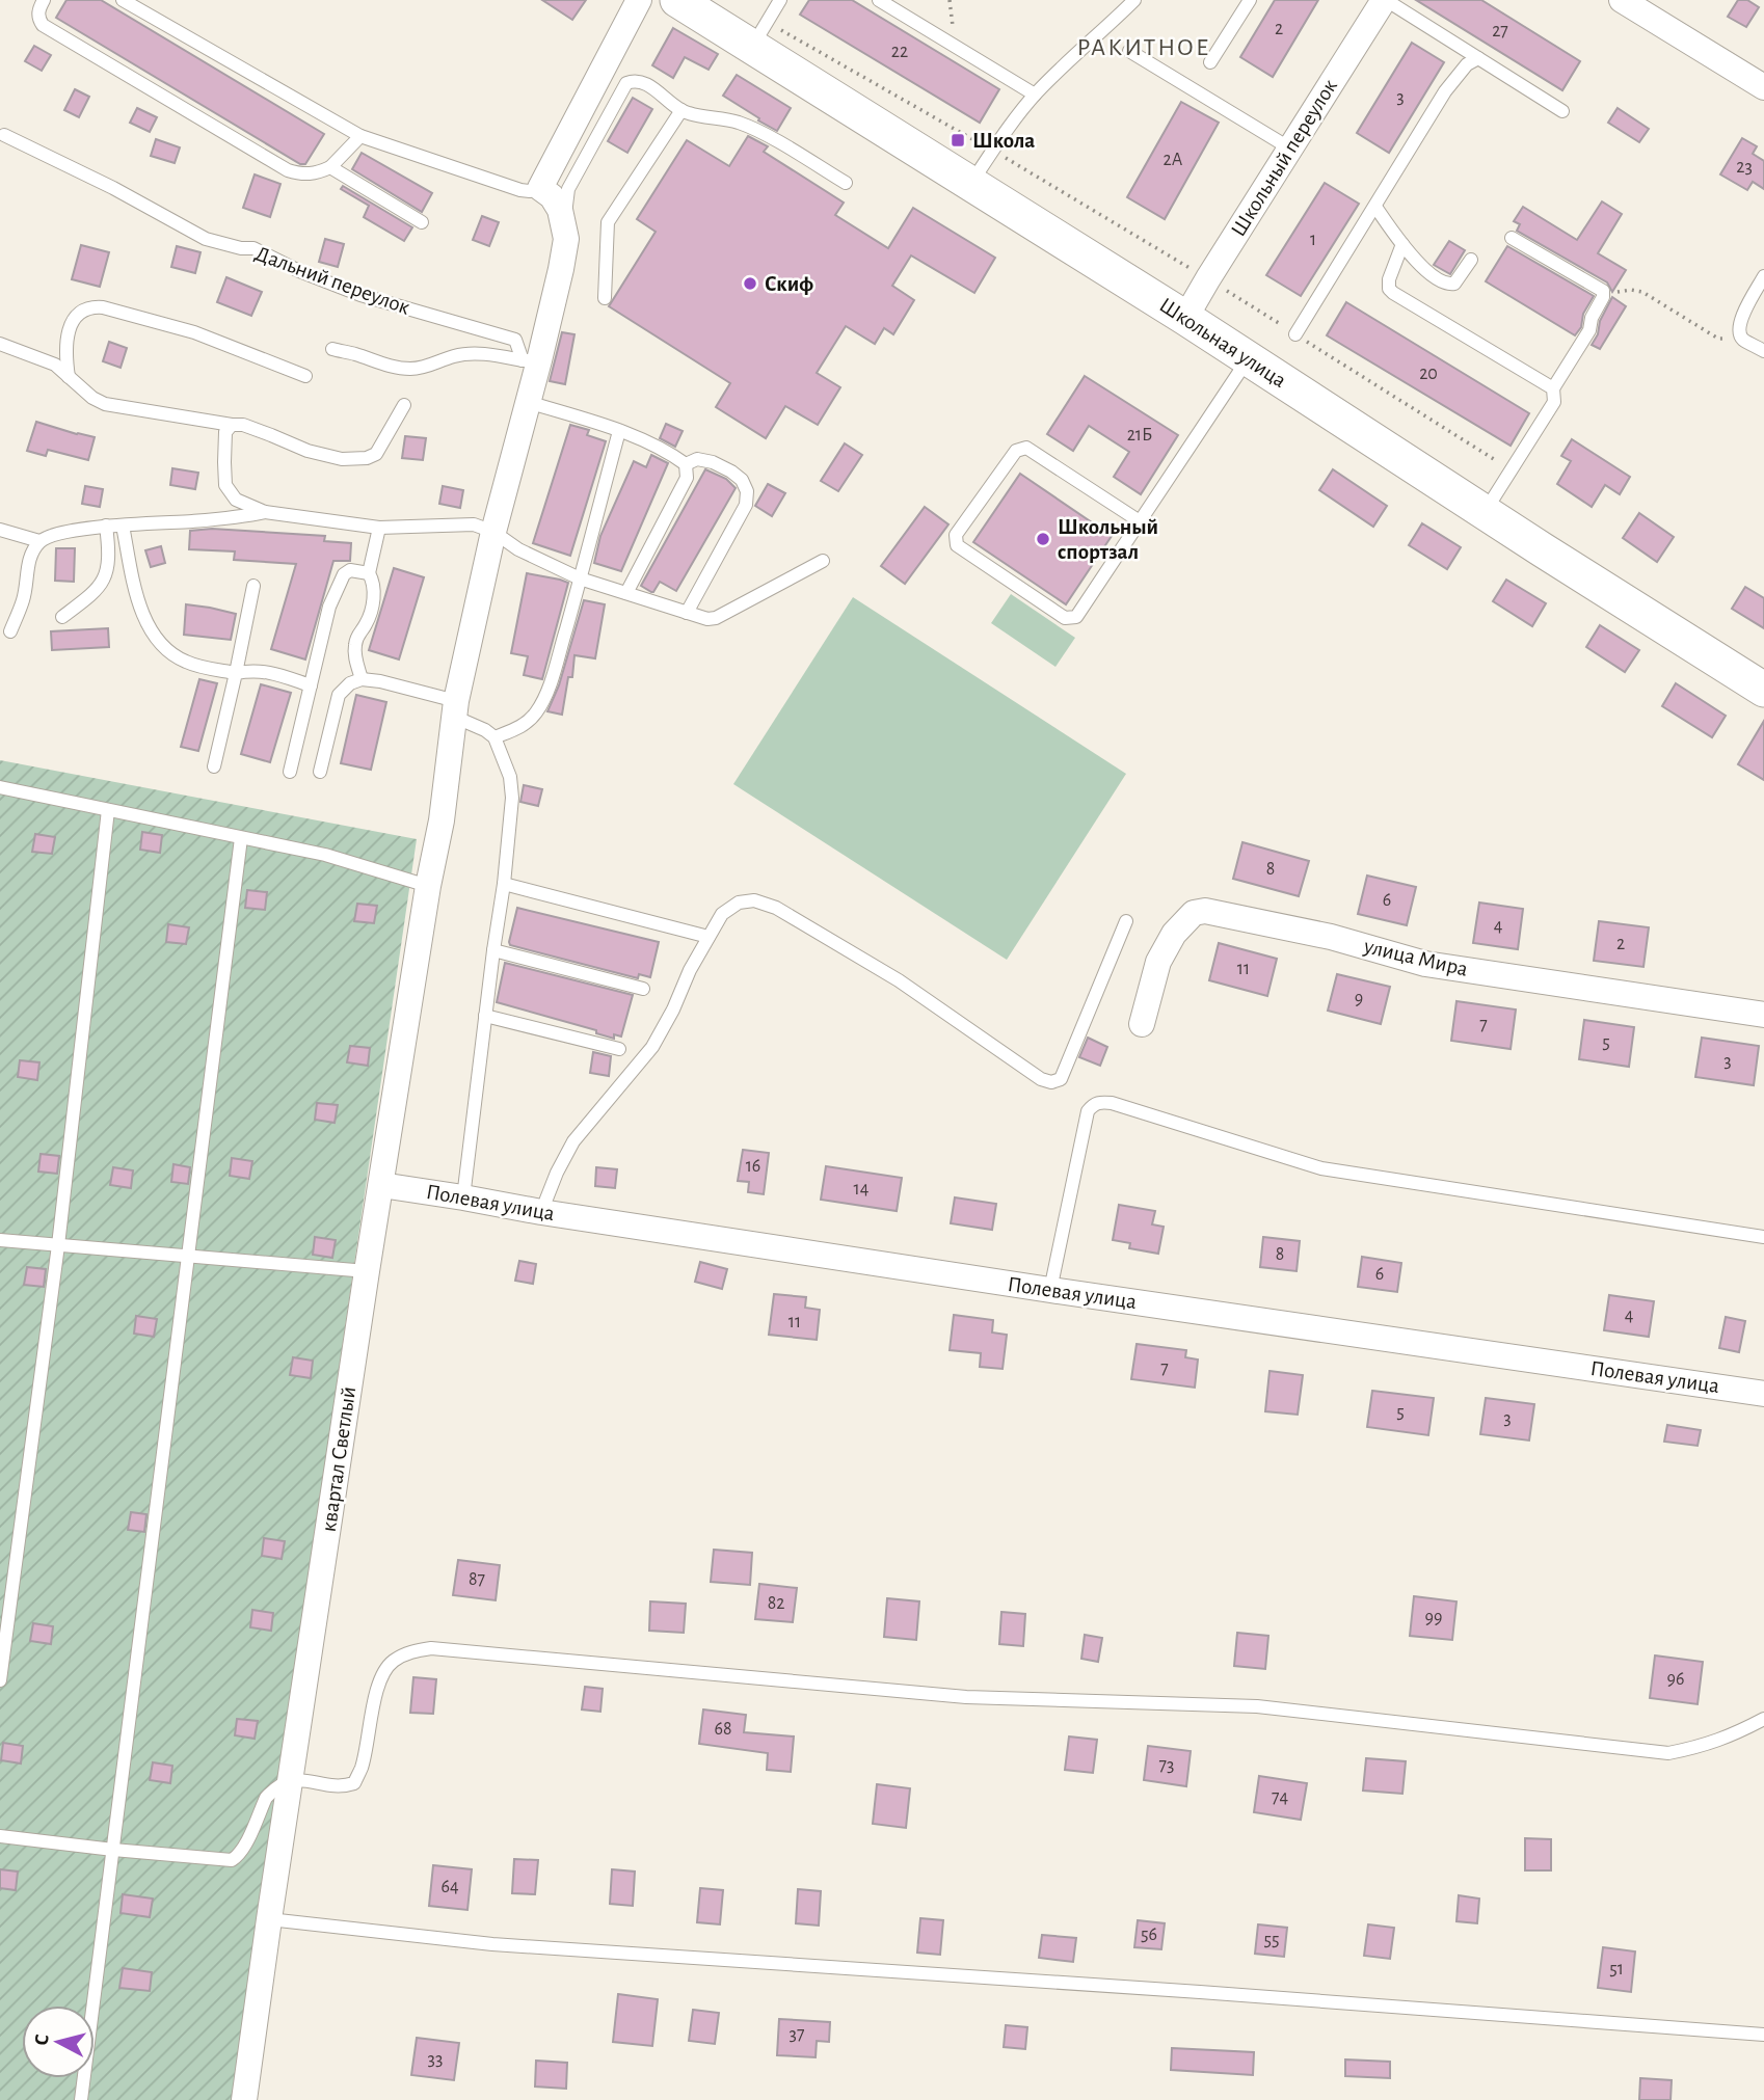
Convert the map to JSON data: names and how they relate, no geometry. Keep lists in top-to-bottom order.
{
  "streets": {
    "street": [
      "Школьный переулок",
      "Школьная улица",
      "улица Мира",
      "Полевая улица",
      "квартал Светлый"
    ],
    "lane": ["Дальний переулок"]
  },
  "crossings": [
    ["Школьный переулок", "Школьная улица"],
    ["Дальний переулок", "квартал Светлый"],
    ["Полевая улица", "квартал Светлый"]
  ],
  "districts": ["РАКИТНОЕ"],
  "places": {
    "transit": ["Школа"],
    "other": ["Скиф", "Школьный спортзал"]
  },
  "house_numbers": [
    "2",
    "27",
    "22",
    "3",
    "2А",
    "23",
    "1",
    "20",
    "21Б",
    "8",
    "6",
    "4",
    "2",
    "11",
    "9",
    "7",
    "5",
    "3",
    "16",
    "14",
    "8",
    "6",
    "4",
    "11",
    "7",
    "5",
    "3",
    "87",
    "82",
    "99",
    "96",
    "68",
    "73",
    "74",
    "64",
    "56",
    "55",
    "51",
    "37",
    "33"
  ],
  "north": "left"
}
